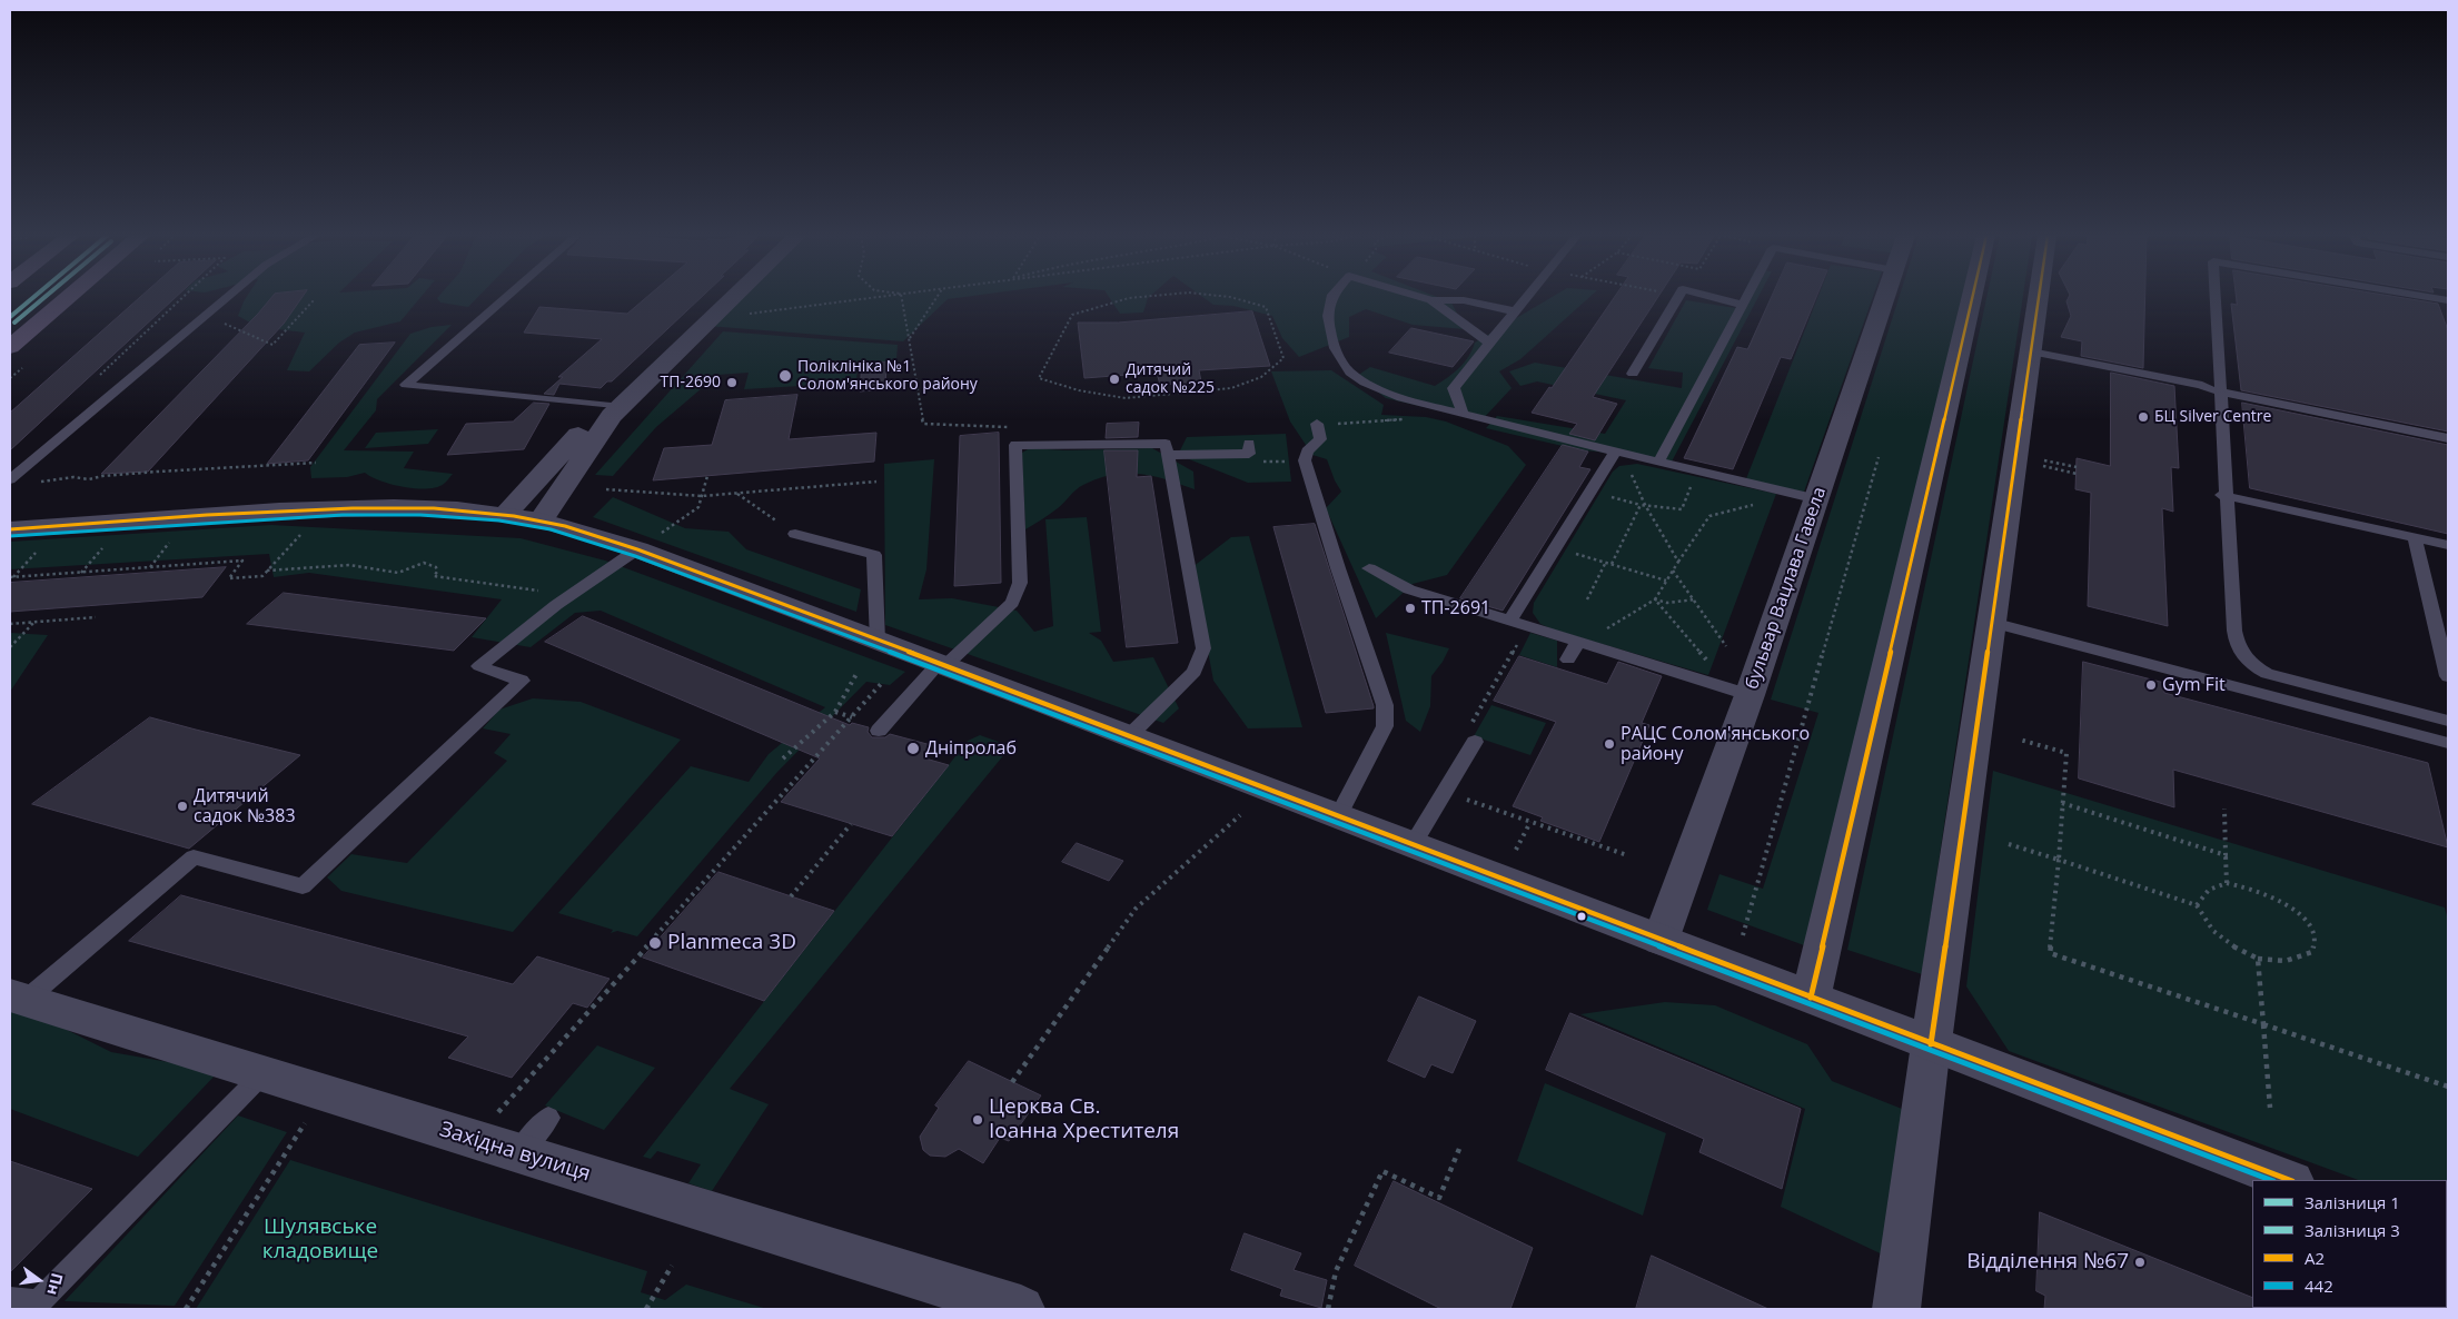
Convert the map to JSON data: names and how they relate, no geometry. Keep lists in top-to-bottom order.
{
  "streets": {
    "street": ["бульвар Вацлава Гавела", "Західна вулиця"]
  },
  "parks": ["Шулявське кладовище"],
  "places": [
    "Поліклініка №1 Солом'янського району",
    "Дитячий садок №225",
    "ТП-2690",
    "БЦ Silver Centre",
    "ТП-2691",
    "Gym Fit",
    "РАЦС Солом'янського району",
    "Дніпролаб",
    "Дитячий садок №383",
    "Planmeca 3D",
    "Церква Св. Іоанна Хрестителя",
    "Відділення №67"
  ],
  "lines": [
    "rail line 1",
    "rail line 3",
    "transit line А2",
    "transit line 442"
  ],
  "legend": [
    "Залізниця 1",
    "Залізниця 3",
    "А2",
    "442"
  ],
  "north": "right"
}
